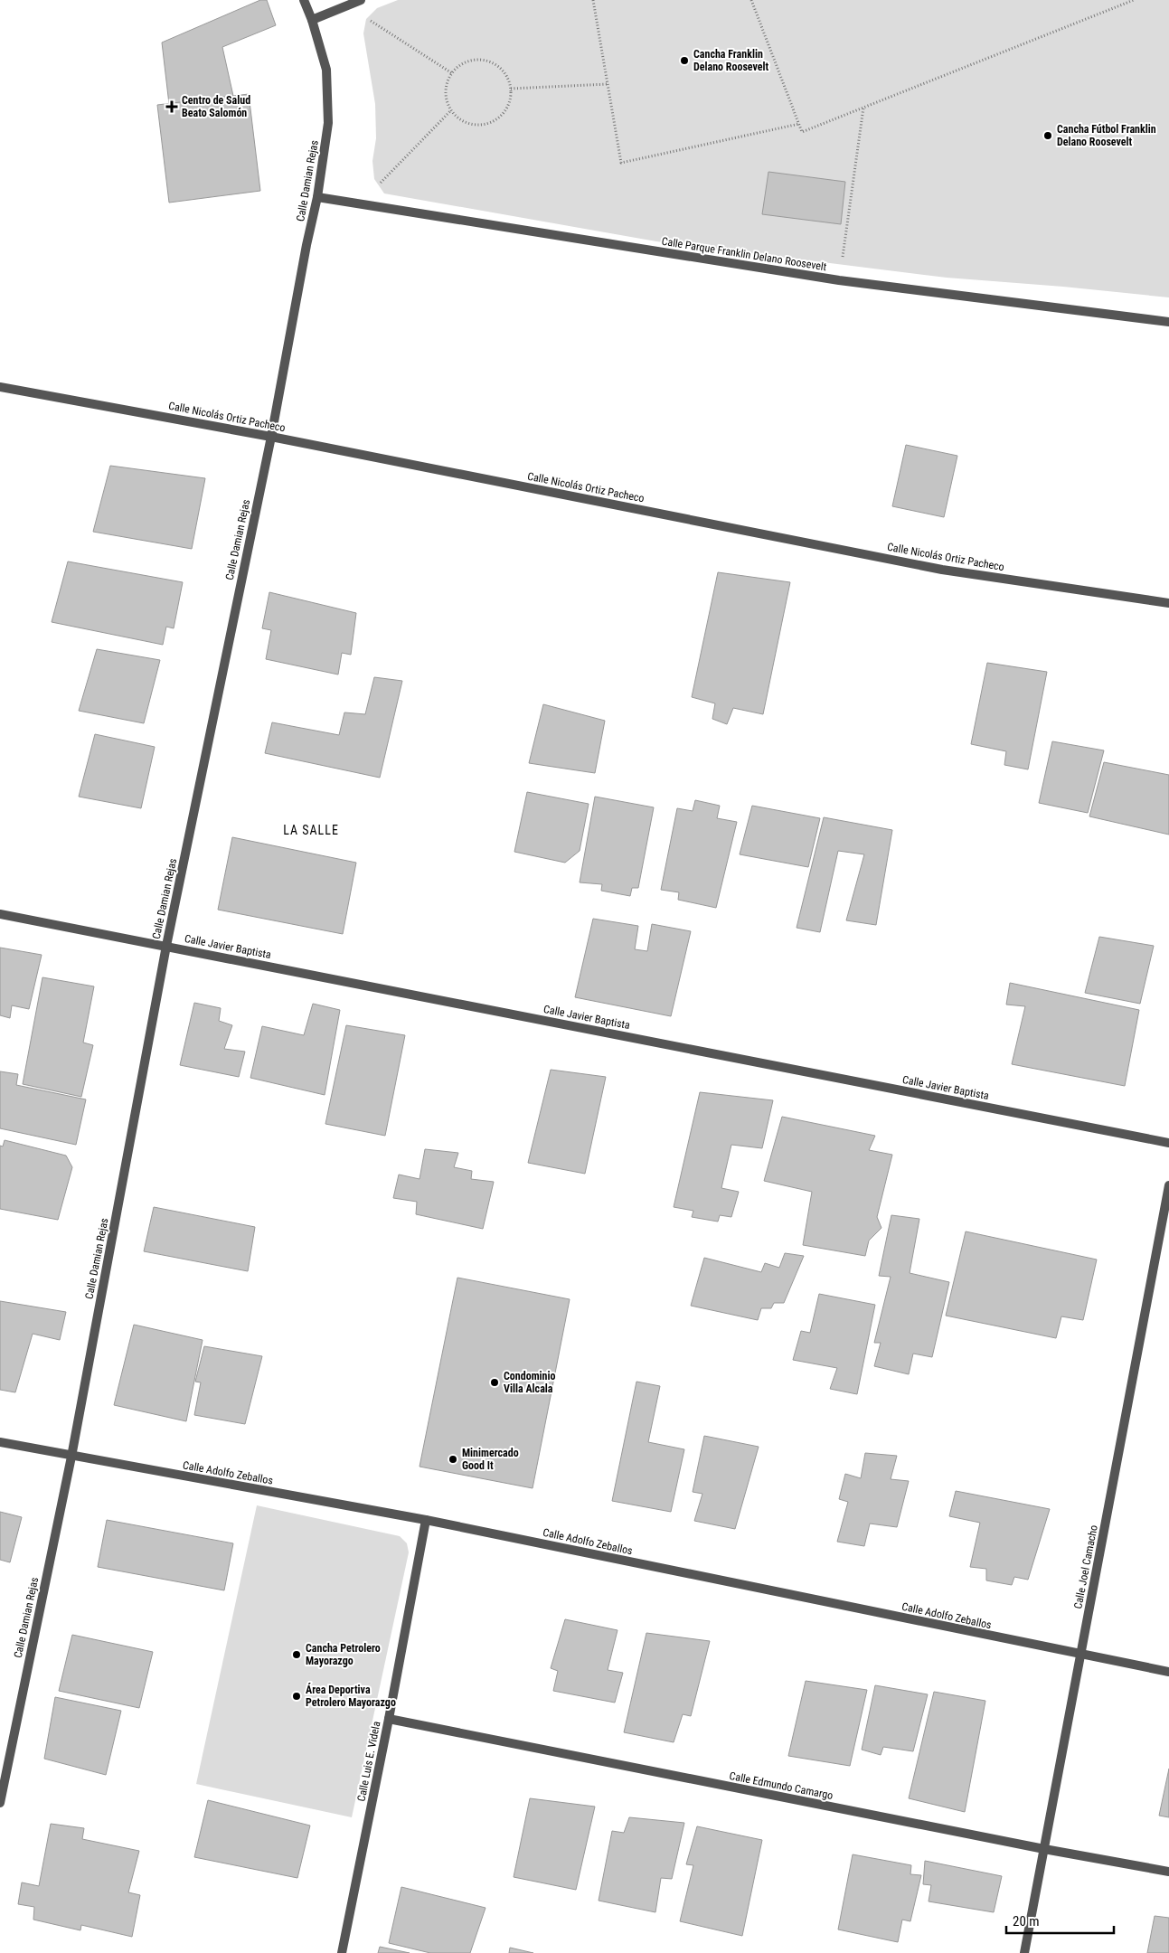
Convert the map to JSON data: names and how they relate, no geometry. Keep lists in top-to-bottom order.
{
  "streets": {
    "street": [
      "Calle Damian Rejas",
      "Calle Parque Franklin Delano Roosevelt",
      "Calle Nicolás Ortiz Pacheco",
      "Calle Javier Baptista",
      "Calle Adolfo Zeballos",
      "Calle Joel Camacho",
      "Calle Luis E. Videla",
      "Calle Edmundo Camargo"
    ]
  },
  "crossings": [
    ["Calle Damian Rejas", "Calle Parque Franklin Delano Roosevelt"],
    ["Calle Damian Rejas", "Calle Nicolás Ortiz Pacheco"],
    ["Calle Damian Rejas", "Calle Javier Baptista"],
    ["Calle Damian Rejas", "Calle Adolfo Zeballos"],
    ["Calle Adolfo Zeballos", "Calle Joel Camacho"],
    ["Calle Adolfo Zeballos", "Calle Luis E. Videla"],
    ["Calle Joel Camacho", "Calle Edmundo Camargo"],
    ["Calle Luis E. Videla", "Calle Edmundo Camargo"]
  ],
  "districts": ["LA SALLE"],
  "places": {
    "other": [
      "Cancha Franklin Delano Roosevelt",
      "Cancha Fútbol Franklin Delano Roosevelt",
      "Condominio Villa Alcala",
      "Minimercado Good It",
      "Cancha Petrolero Mayorazgo",
      "Área Deportiva Petrolero Mayorazgo"
    ],
    "health": ["Centro de Salud Beato Salomón"]
  },
  "scale_bar": "20 m"
}
